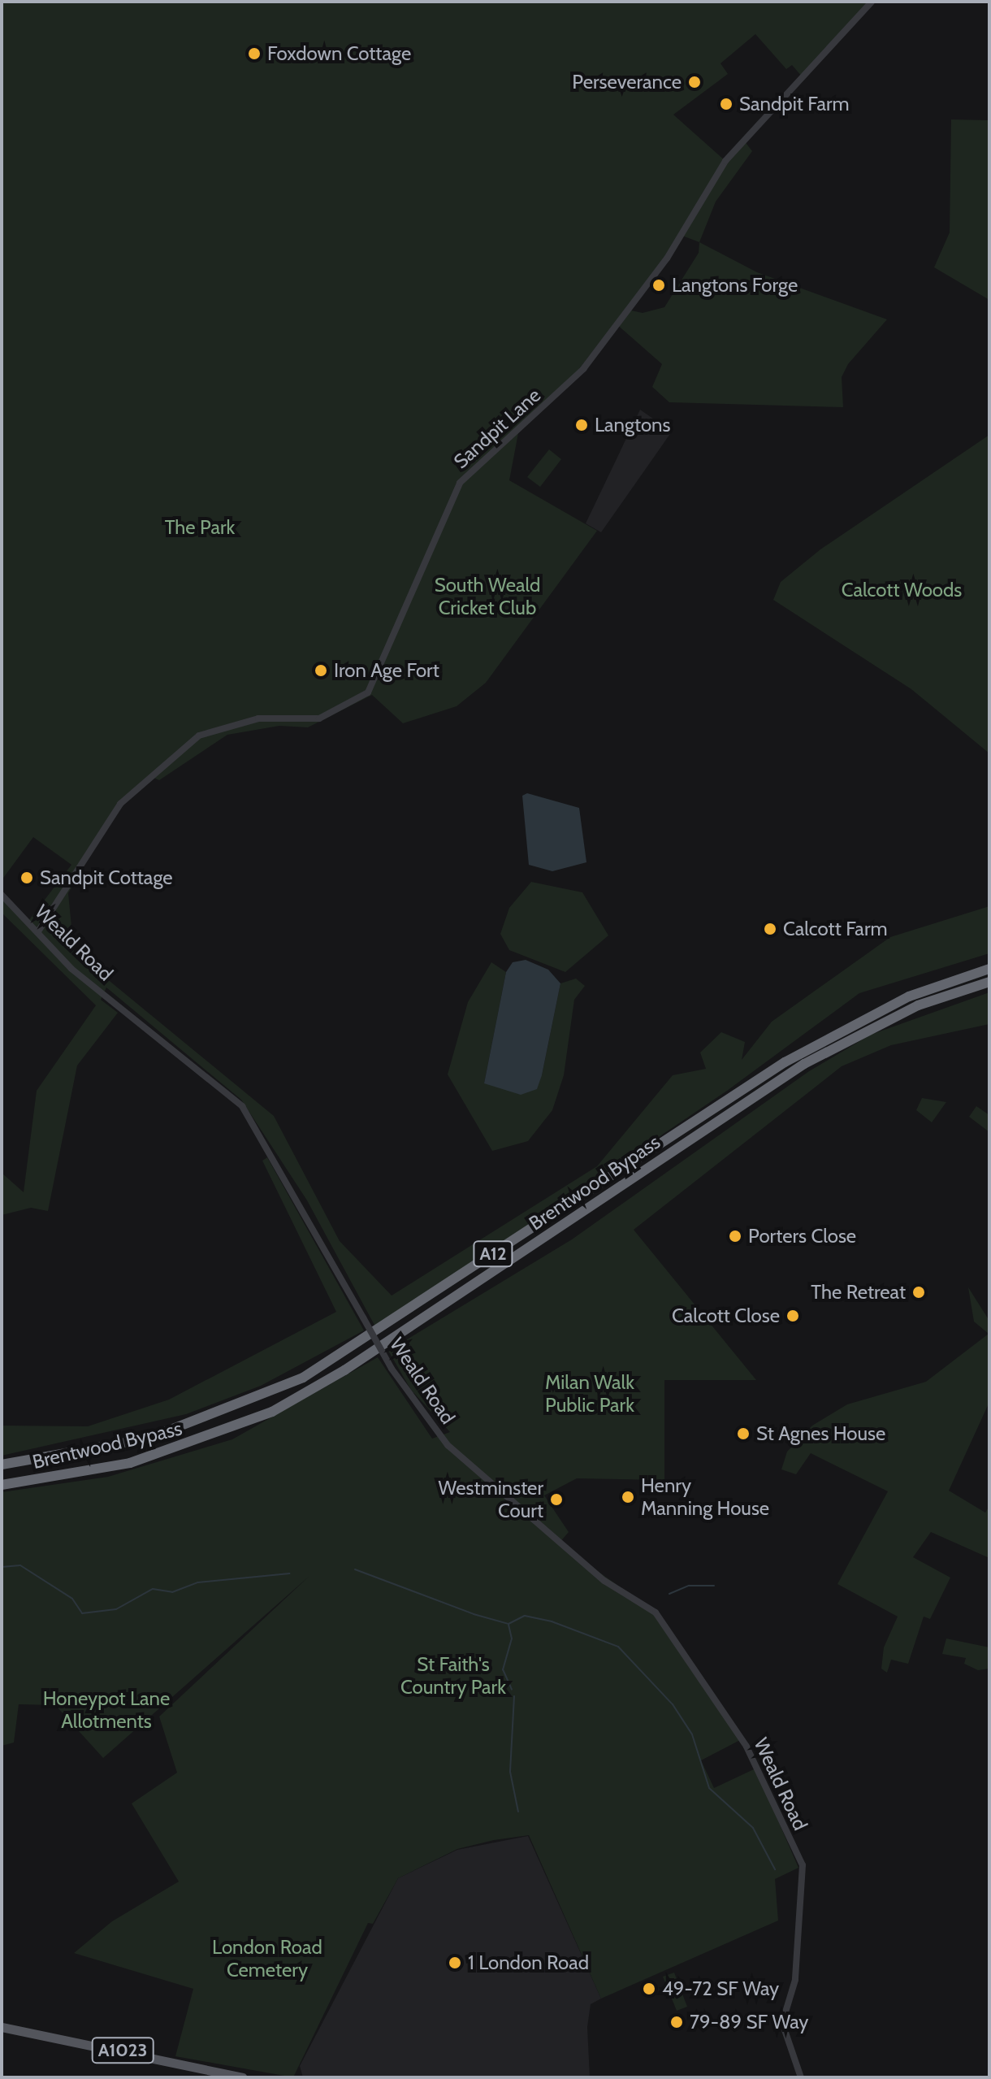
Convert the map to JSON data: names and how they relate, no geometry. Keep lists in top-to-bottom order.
{
  "streets": {
    "highway": ["Brentwood Bypass", "A12"],
    "main road": ["A1023"],
    "street": ["Sandpit Lane", "Weald Road"]
  },
  "crossings": [
    ["Sandpit Lane", "Weald Road"]
  ],
  "parks": [
    "The Park",
    "South Weald Cricket Club",
    "Calcott Woods",
    "Milan Walk Public Park",
    "St Faith's Country Park",
    "Honeypot Lane Allotments",
    "London Road Cemetery"
  ],
  "places": [
    "Foxdown Cottage",
    "Perseverance",
    "Sandpit Farm",
    "Langtons Forge",
    "Langtons",
    "Iron Age Fort",
    "Sandpit Cottage",
    "Calcott Farm",
    "Porters Close",
    "The Retreat",
    "Calcott Close",
    "St Agnes House",
    "Henry Manning House",
    "Westminster Court",
    "1 London Road",
    "49-72 SF Way",
    "79-89 SF Way"
  ]
}
